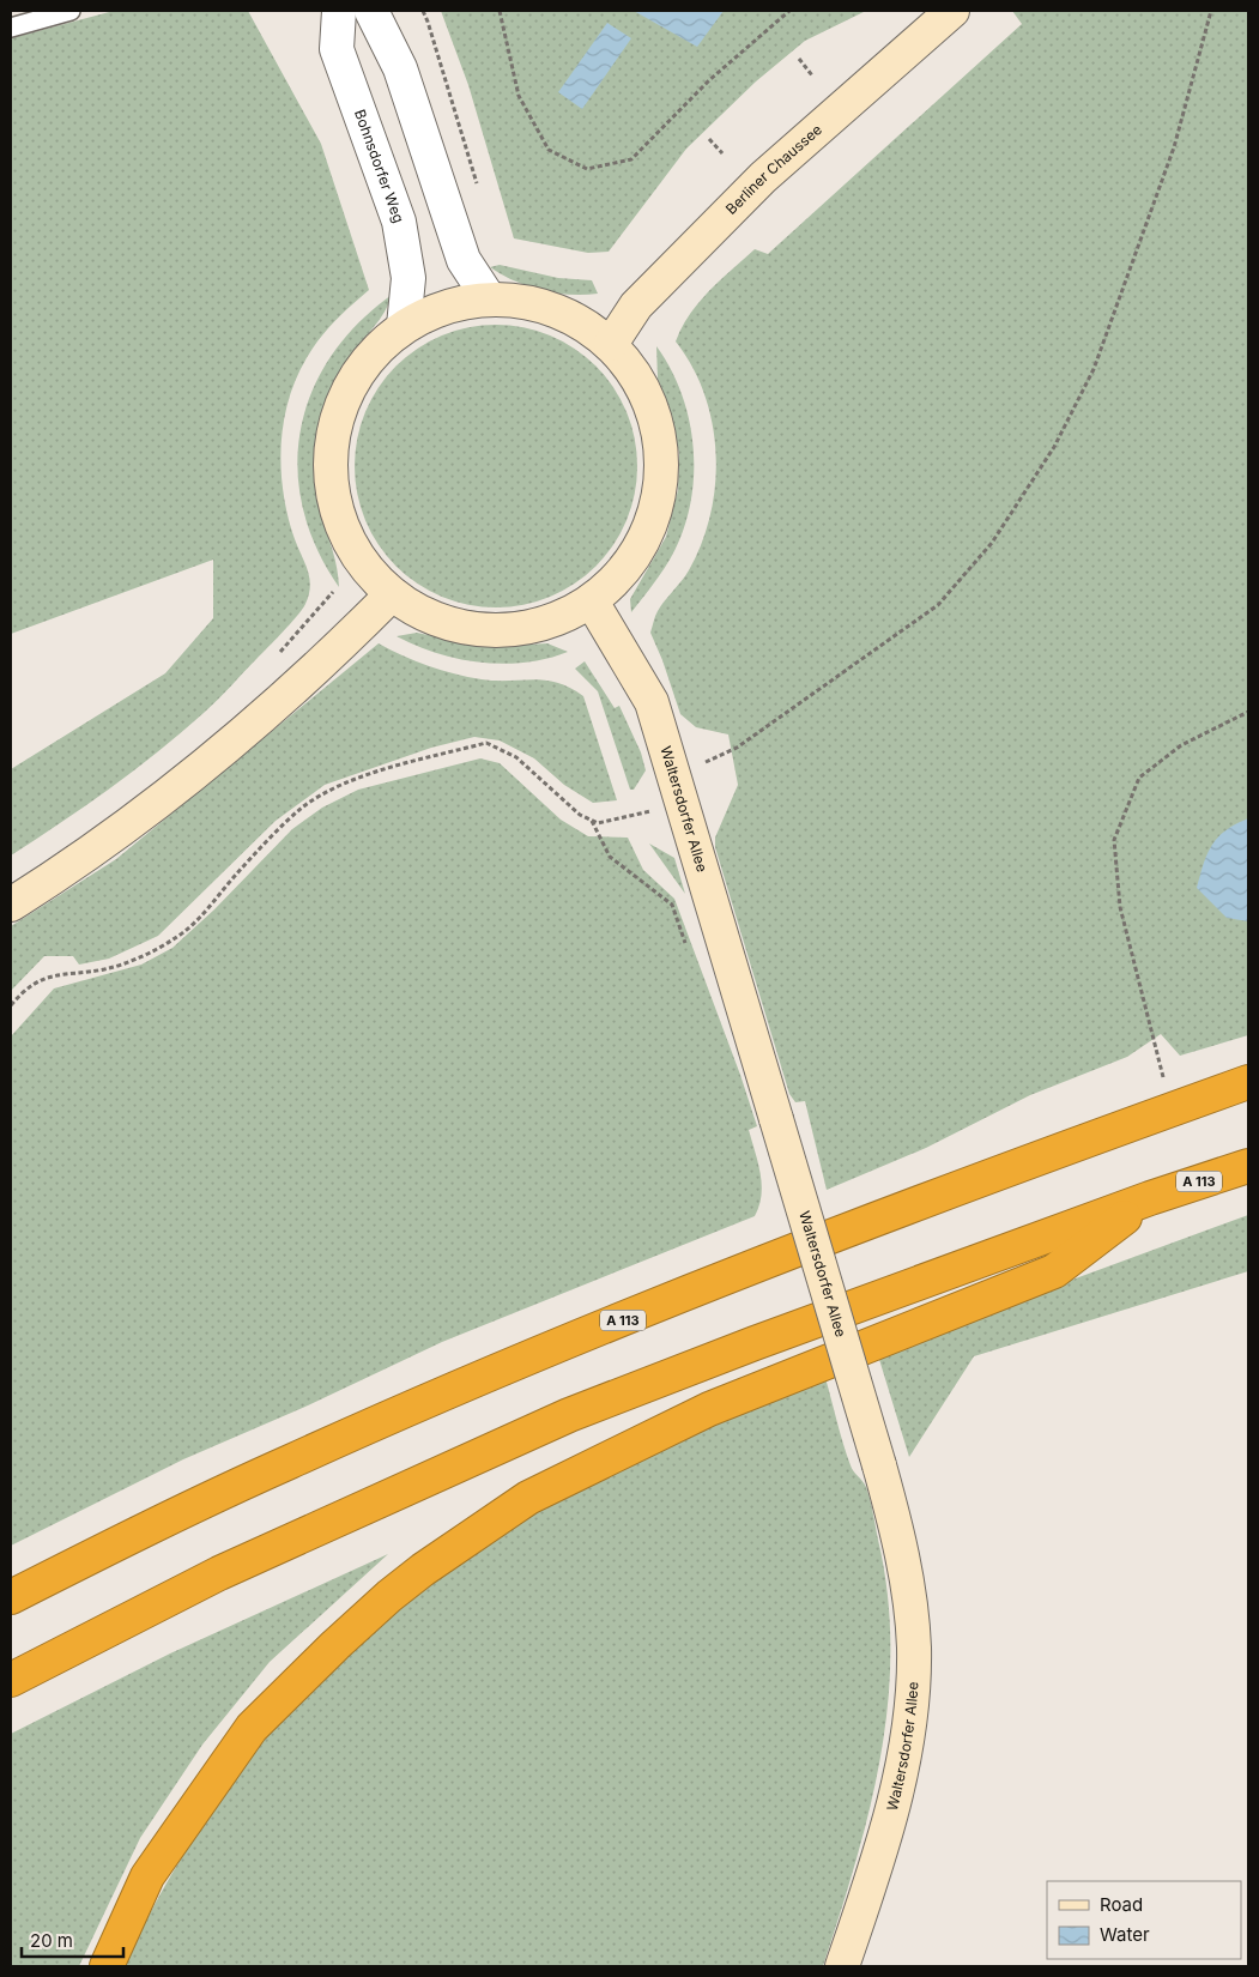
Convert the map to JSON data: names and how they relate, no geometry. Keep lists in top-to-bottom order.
{
  "streets": {
    "highway": ["A 113"],
    "street": ["Bohnsdorfer Weg", "Berliner Chaussee", "Waltersdorfer Allee"]
  },
  "legend": ["Road", "Water"],
  "scale_bar": "20 m"
}
